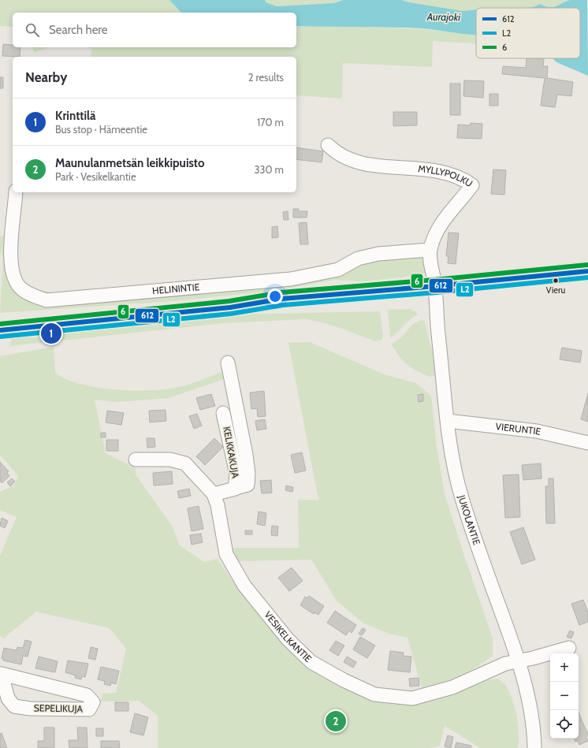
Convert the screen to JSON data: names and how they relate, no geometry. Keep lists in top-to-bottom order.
{
  "streets": {
    "street": [
      "MYLLYPOLKU",
      "HELININTIE",
      "VIERUNTIE",
      "KELKKAKUJA",
      "JUKOLANTIE",
      "VESIKELKANTIE",
      "SEPELIKUJA"
    ]
  },
  "crossings": [
    ["MYLLYPOLKU", "HELININTIE"],
    ["MYLLYPOLKU", "JUKOLANTIE"],
    ["VIERUNTIE", "JUKOLANTIE"],
    ["KELKKAKUJA", "VESIKELKANTIE"],
    ["JUKOLANTIE", "VESIKELKANTIE"]
  ],
  "water": ["Aurajoki"],
  "places": ["Vieru"],
  "lines": ["transit line 6", "transit line 612", "transit line L2"],
  "legend": ["612", "L2", "6"],
  "page": {
    "search": "Search here",
    "heading": ["Nearby", "2 results"],
    "list": [
      {
        "mark": "1",
        "name": "Krinttilä",
        "note": "Bus stop · Hämeentie",
        "value": "170 m"
      },
      {
        "mark": "2",
        "name": "Maunulanmetsän leikkipuisto",
        "note": "Park · Vesikelkantie",
        "value": "330 m"
      }
    ],
    "pins": ["1", "2"],
    "map_buttons": ["+", "−"]
  }
}
